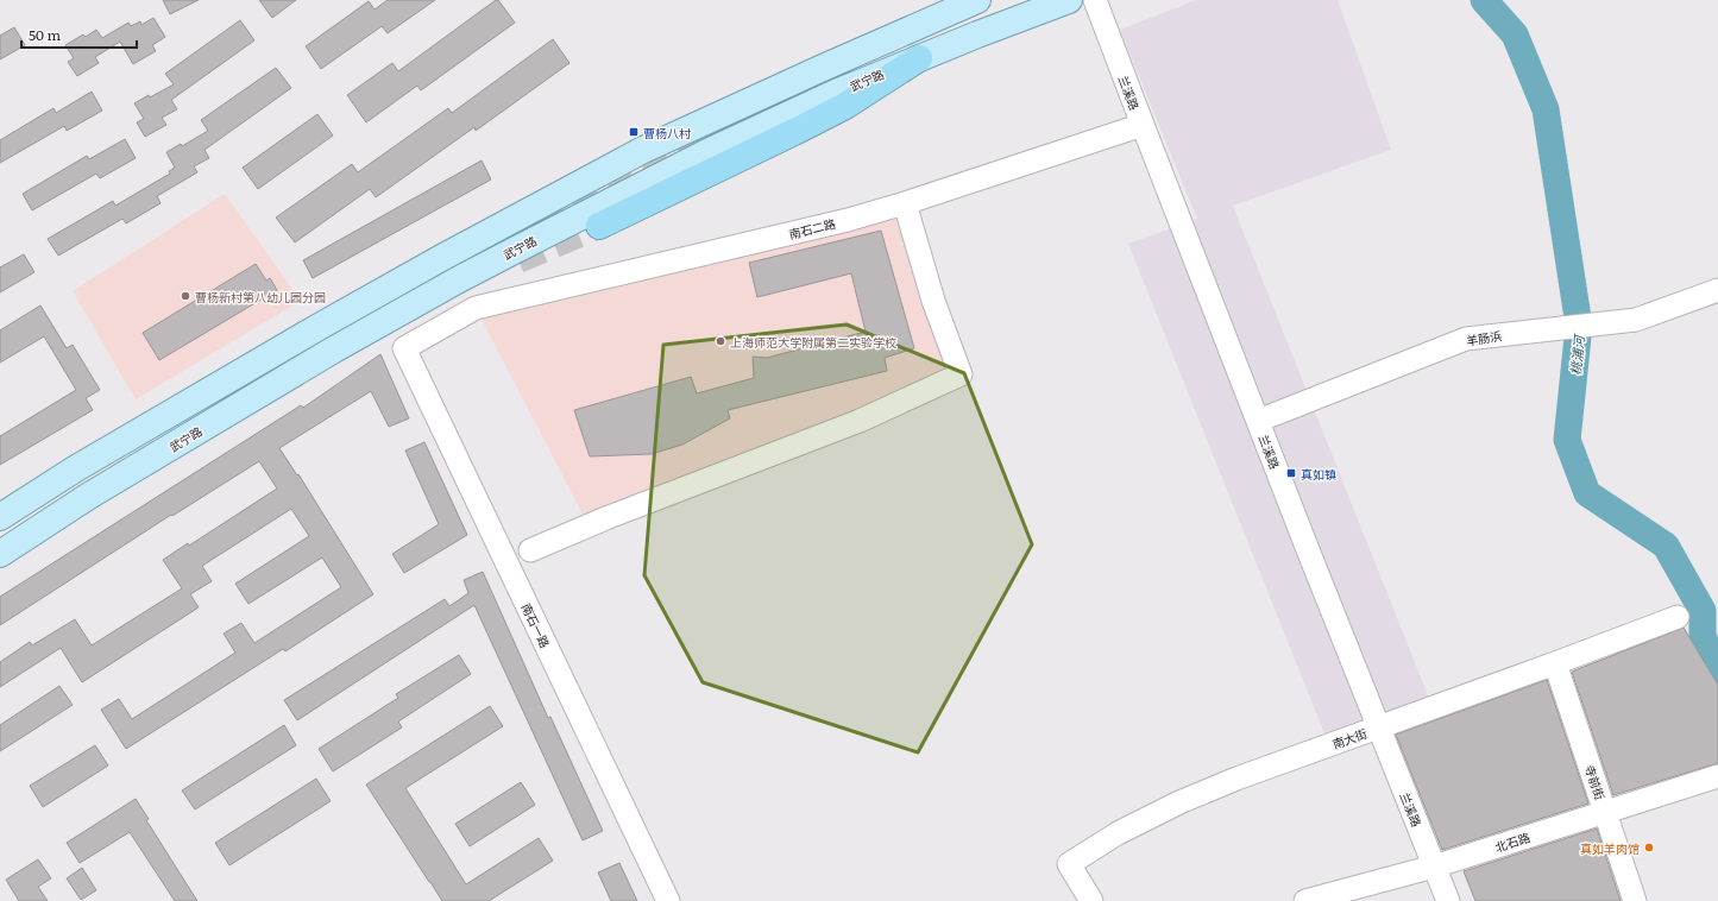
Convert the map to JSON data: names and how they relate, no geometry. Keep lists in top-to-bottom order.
{
  "streets": {
    "main road": ["武宁路"],
    "street": [
      "兰溪路",
      "南石二路",
      "羊肠浜",
      "南石一路",
      "南大街",
      "寺前街",
      "北石路"
    ]
  },
  "crossings": [
    ["兰溪路", "南石二路"],
    ["兰溪路", "羊肠浜"],
    ["兰溪路", "南大街"],
    ["兰溪路", "北石路"],
    ["南石二路", "南石一路"],
    ["南大街", "寺前街"],
    ["寺前街", "北石路"]
  ],
  "water": ["桃浦河"],
  "places": {
    "transit": ["曹杨八村", "真如镇"],
    "other": ["曹杨新村第八幼儿园分园", "上海师范大学附属第二实验学校", "真如羊肉馆"]
  },
  "scale_bar": "50 m"
}
